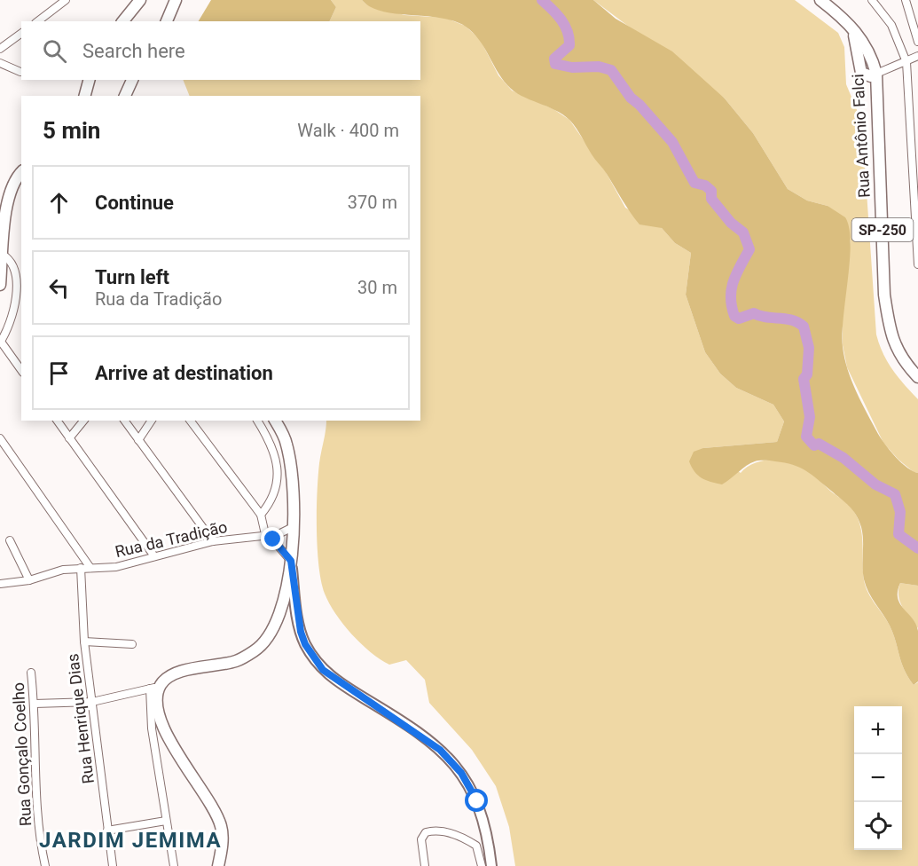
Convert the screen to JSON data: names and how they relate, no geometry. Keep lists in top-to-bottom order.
{
  "streets": {
    "main road": ["Rua Antônio Falci", "SP-250"],
    "street": ["Rua da Tradição", "Rua Henrique Dias", "Rua Gonçalo Coelho"]
  },
  "crossings": [
    ["Rua da Tradição", "Rua Henrique Dias"]
  ],
  "districts": ["JARDIM JEMIMA"],
  "page": {
    "search": "Search here",
    "heading": ["5 min", "Walk · 400 m"],
    "list": [
      ["Continue", "370 m"],
      ["Turn left", "Rua da Tradição", "30 m"],
      "Arrive at destination"
    ],
    "map_buttons": ["+", "−"]
  }
}
